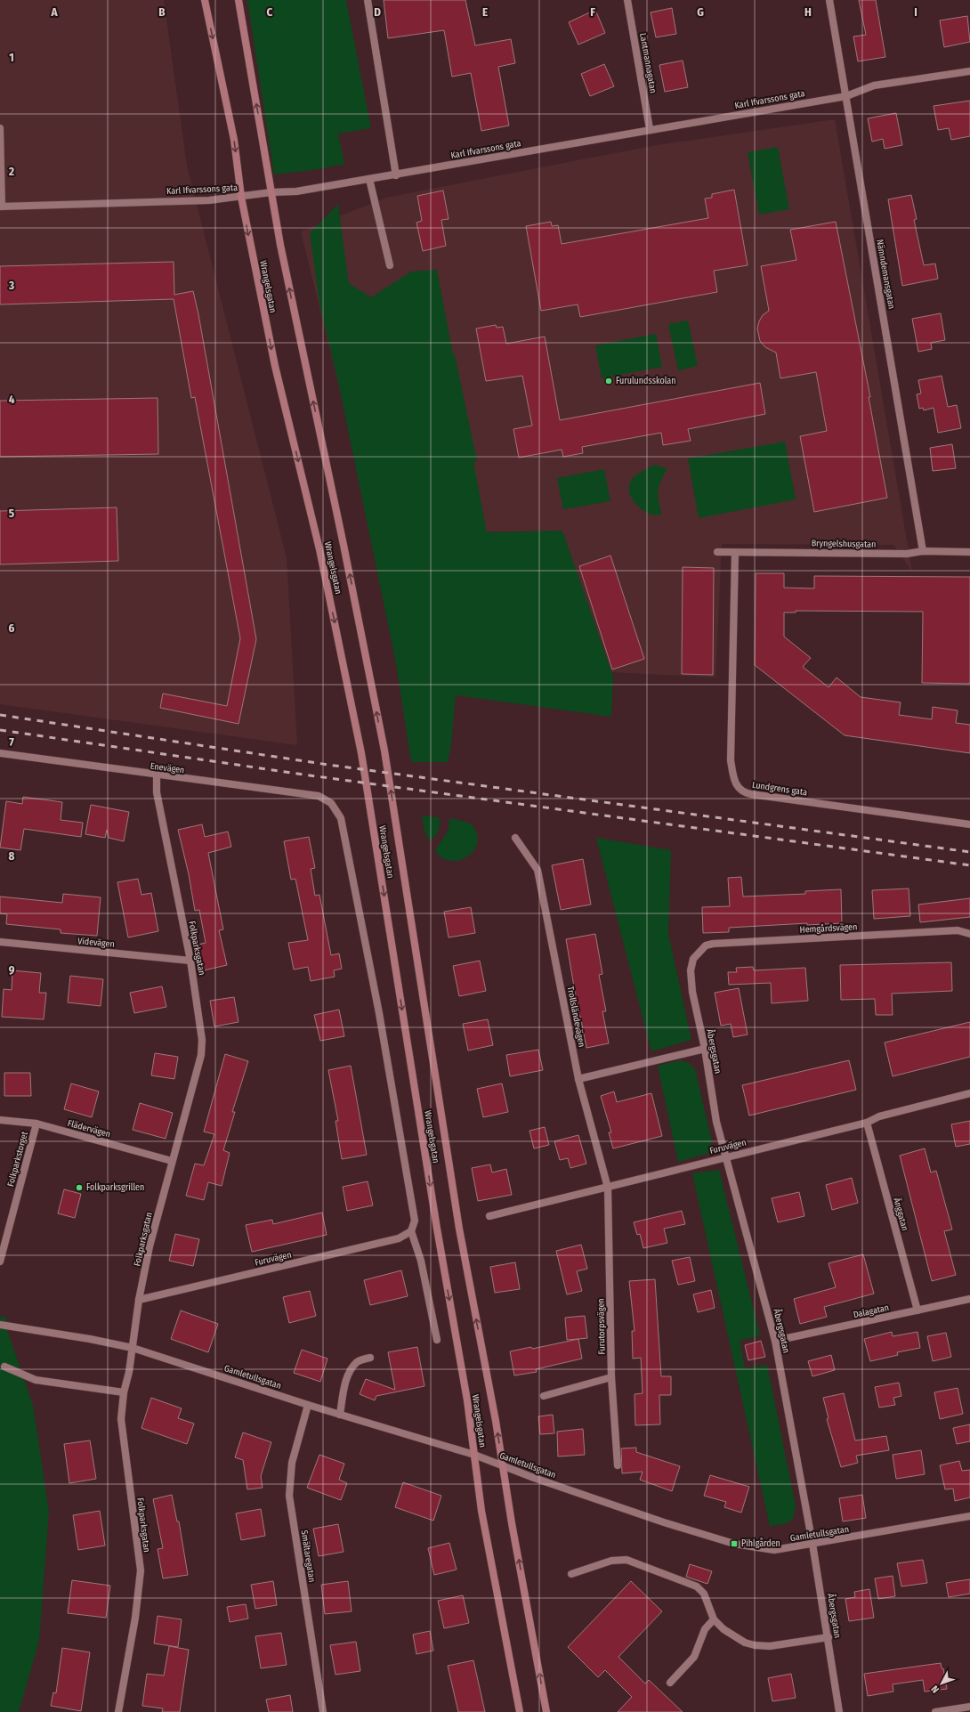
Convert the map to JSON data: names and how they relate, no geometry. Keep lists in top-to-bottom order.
{
  "streets": {
    "main road": ["Wrangelsgatan"],
    "street": [
      "Lantmannagatan",
      "Karl Ifvarssons gata",
      "Nämndemansgatan",
      "Bryngelshusgatan",
      "Enevägen",
      "Lundgrens gata",
      "Hemgårdsvägen",
      "Videvägen",
      "Folkparksgatan",
      "Trollsländevägen",
      "Åbergsgatan",
      "Flädervägen",
      "Furuvägen",
      "Folkparkstorget",
      "Änggatan",
      "Dalagatan",
      "Furutorpsvägen",
      "Gamletullsgatan",
      "Smältaregatan"
    ]
  },
  "crossings": [
    ["Lantmannagatan", "Karl Ifvarssons gata"],
    ["Karl Ifvarssons gata", "Nämndemansgatan"],
    ["Karl Ifvarssons gata", "Wrangelsgatan"],
    ["Nämndemansgatan", "Bryngelshusgatan"],
    ["Wrangelsgatan", "Gamletullsgatan"],
    ["Bryngelshusgatan", "Lundgrens gata"],
    ["Enevägen", "Folkparksgatan"],
    ["Enevägen", "Furuvägen"],
    ["Hemgårdsvägen", "Åbergsgatan"],
    ["Videvägen", "Folkparksgatan"],
    ["Folkparksgatan", "Flädervägen"],
    ["Folkparksgatan", "Furuvägen"],
    ["Folkparksgatan", "Gamletullsgatan"],
    ["Trollsländevägen", "Furuvägen"],
    ["Trollsländevägen", "Furutorpsvägen"],
    ["Åbergsgatan", "Furuvägen"],
    ["Åbergsgatan", "Dalagatan"],
    ["Åbergsgatan", "Gamletullsgatan"],
    ["Flädervägen", "Folkparkstorget"],
    ["Furuvägen", "Änggatan"],
    ["Furuvägen", "Furutorpsvägen"],
    ["Änggatan", "Dalagatan"],
    ["Gamletullsgatan", "Smältaregatan"]
  ],
  "places": {
    "other": ["Furulundsskolan", "Folkparksgrillen"],
    "transit": ["Pihlgården"]
  },
  "north": "bottom left",
  "grid": {
    "columns": [
      "A",
      "B",
      "C",
      "D",
      "E",
      "F",
      "G",
      "H",
      "I"
    ],
    "rows": [
      "1",
      "2",
      "3",
      "4",
      "5",
      "6",
      "7",
      "8",
      "9"
    ]
  }
}
